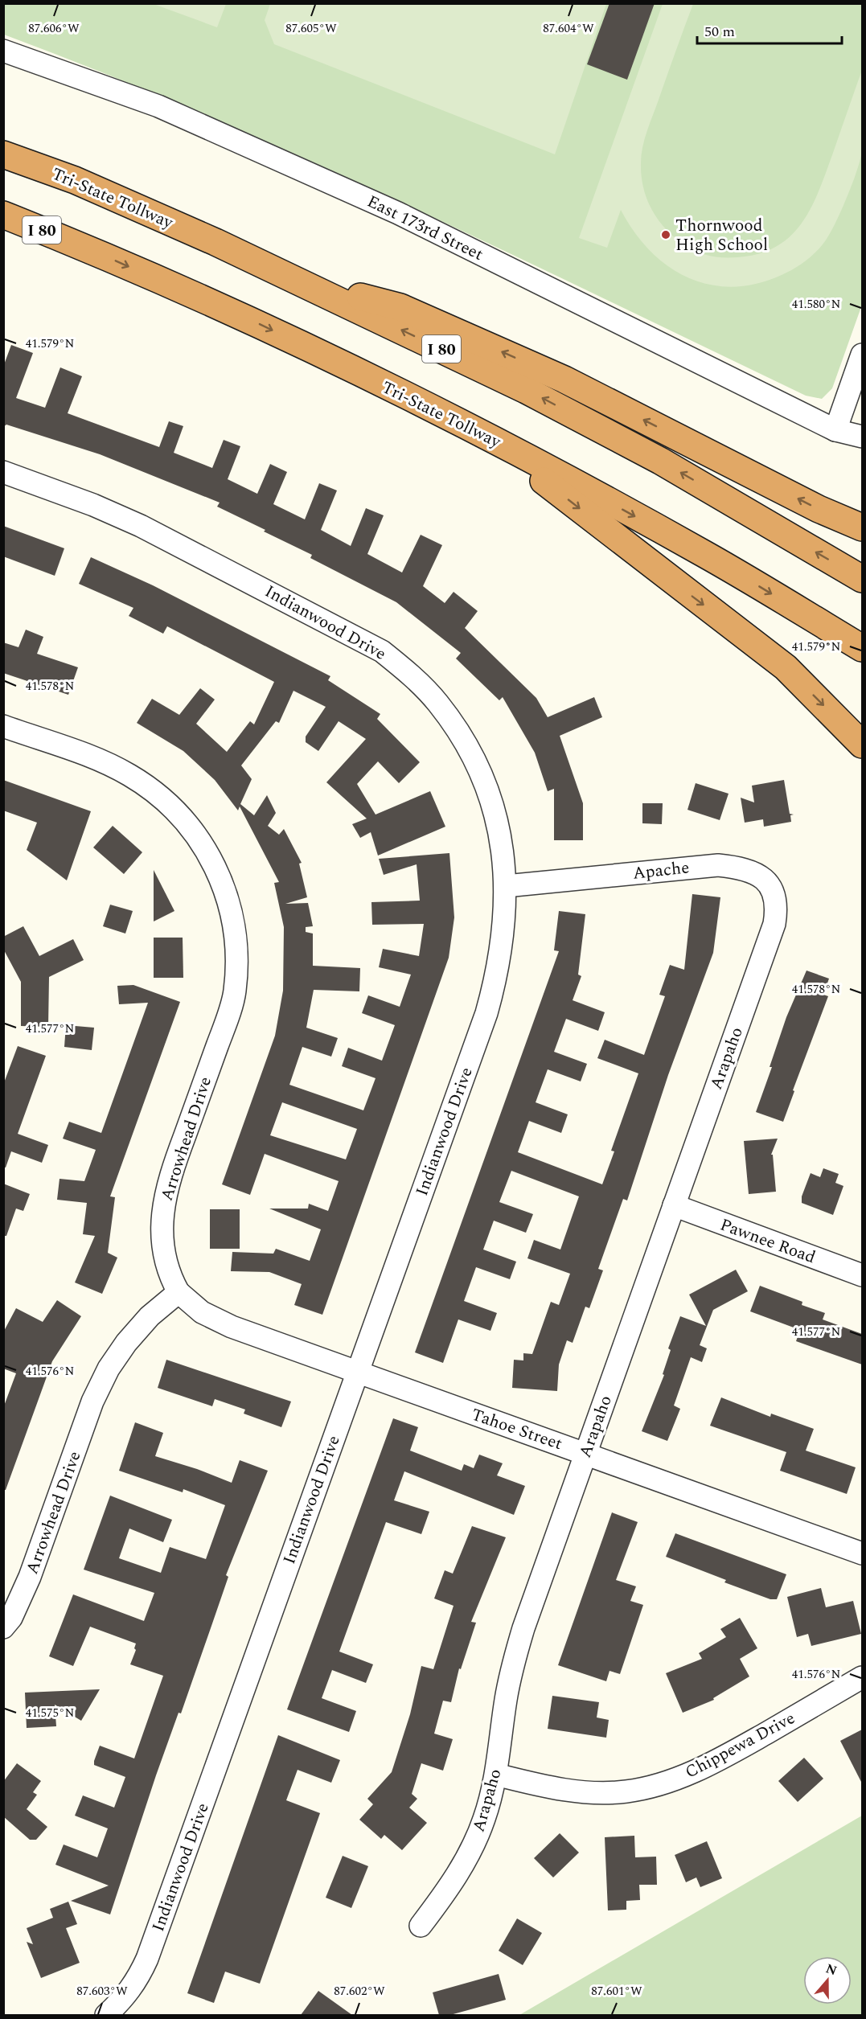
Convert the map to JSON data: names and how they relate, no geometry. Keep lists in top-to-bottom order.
{
  "streets": {
    "highway": ["Tri-State Tollway", "I 80"],
    "street": [
      "East 173rd Street",
      "Indianwood Drive",
      "Apache",
      "Arapaho",
      "Arrowhead Drive",
      "Pawnee Road",
      "Tahoe Street",
      "Chippewa Drive"
    ]
  },
  "crossings": [
    ["Indianwood Drive", "Apache"],
    ["Indianwood Drive", "Tahoe Street"],
    ["Apache", "Arapaho"],
    ["Arapaho", "Pawnee Road"],
    ["Arapaho", "Tahoe Street"],
    ["Arapaho", "Chippewa Drive"],
    ["Arrowhead Drive", "Tahoe Street"]
  ],
  "places": ["Thornwood High School"],
  "scale_bar": "50 m",
  "north": "top",
  "coordinates": [
    "87.604°W",
    "87.606°W",
    "87.605°W",
    "41.580°N",
    "41.579°N",
    "41.578°N",
    "41.577°N",
    "41.576°N",
    "41.575°N",
    "87.603°W",
    "87.602°W",
    "87.601°W"
  ]
}
